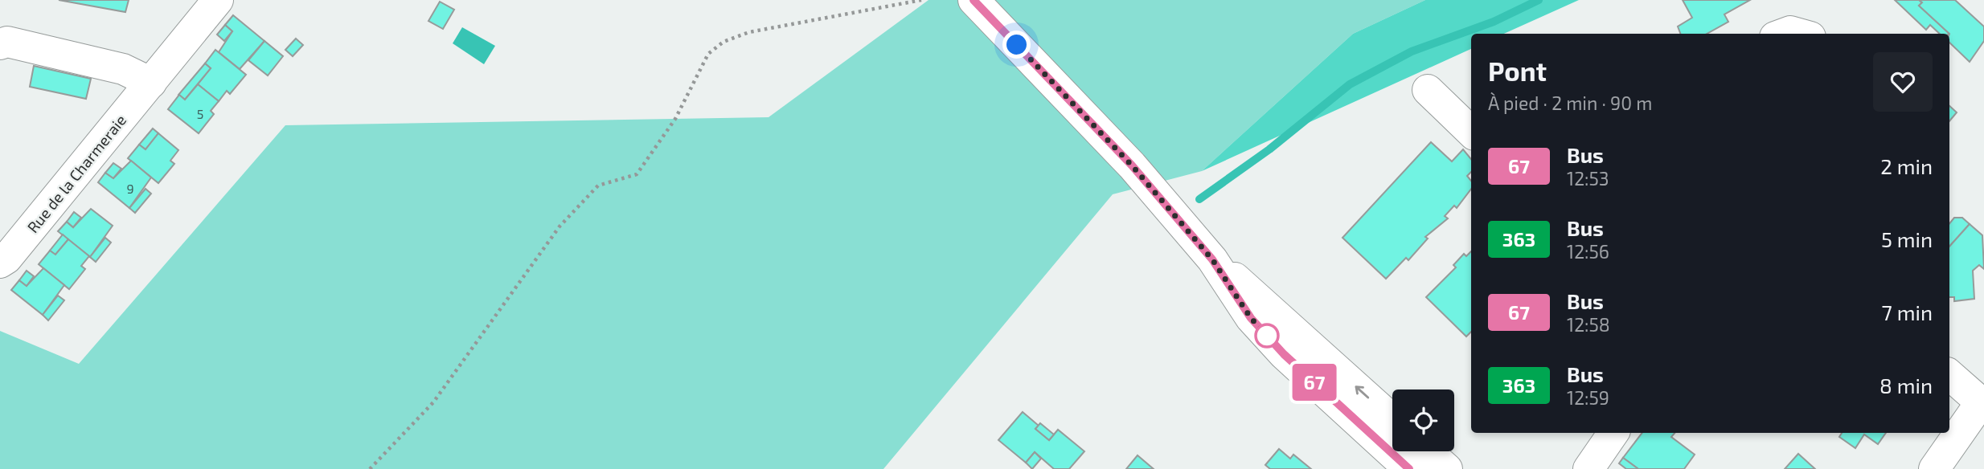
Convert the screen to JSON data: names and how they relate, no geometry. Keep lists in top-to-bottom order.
{
  "streets": {
    "main road": ["Rue de la Charmeraie"]
  },
  "lines": ["bus line 67"],
  "house_numbers": ["5", "9"],
  "page": {
    "on_map": "67",
    "heading": ["Pont", "À pied · 2 min · 90 m"],
    "list": [
      {
        "mark": "67",
        "name": "Bus",
        "note": "12:53",
        "value": "2 min"
      },
      {
        "mark": "363",
        "name": "Bus",
        "note": "12:56",
        "value": "5 min"
      },
      {
        "mark": "67",
        "name": "Bus",
        "note": "12:58",
        "value": "7 min"
      },
      {
        "mark": "363",
        "name": "Bus",
        "note": "12:59",
        "value": "8 min"
      }
    ]
  }
}
